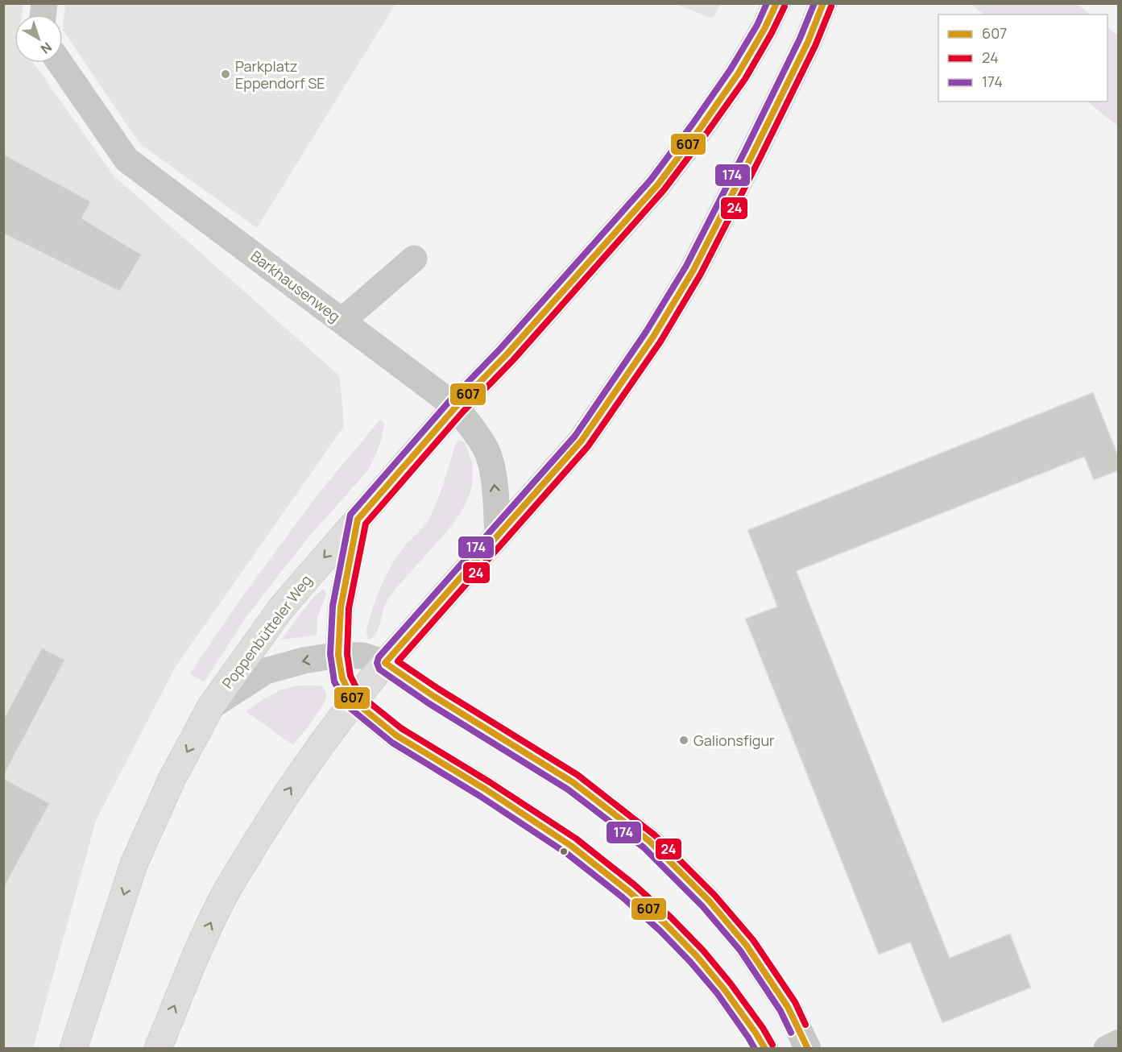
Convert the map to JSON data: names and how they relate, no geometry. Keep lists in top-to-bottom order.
{
  "streets": {
    "main road": ["Poppenbütteler Weg"],
    "street": ["Barkhausenweg"]
  },
  "crossings": [
    ["Barkhausenweg", "Poppenbütteler Weg"]
  ],
  "places": ["Parkplatz Eppendorf SE", "Galionsfigur"],
  "lines": ["transit line 607", "transit line 174", "transit line 24"],
  "legend": ["607", "24", "174"],
  "north": "bottom right"
}
